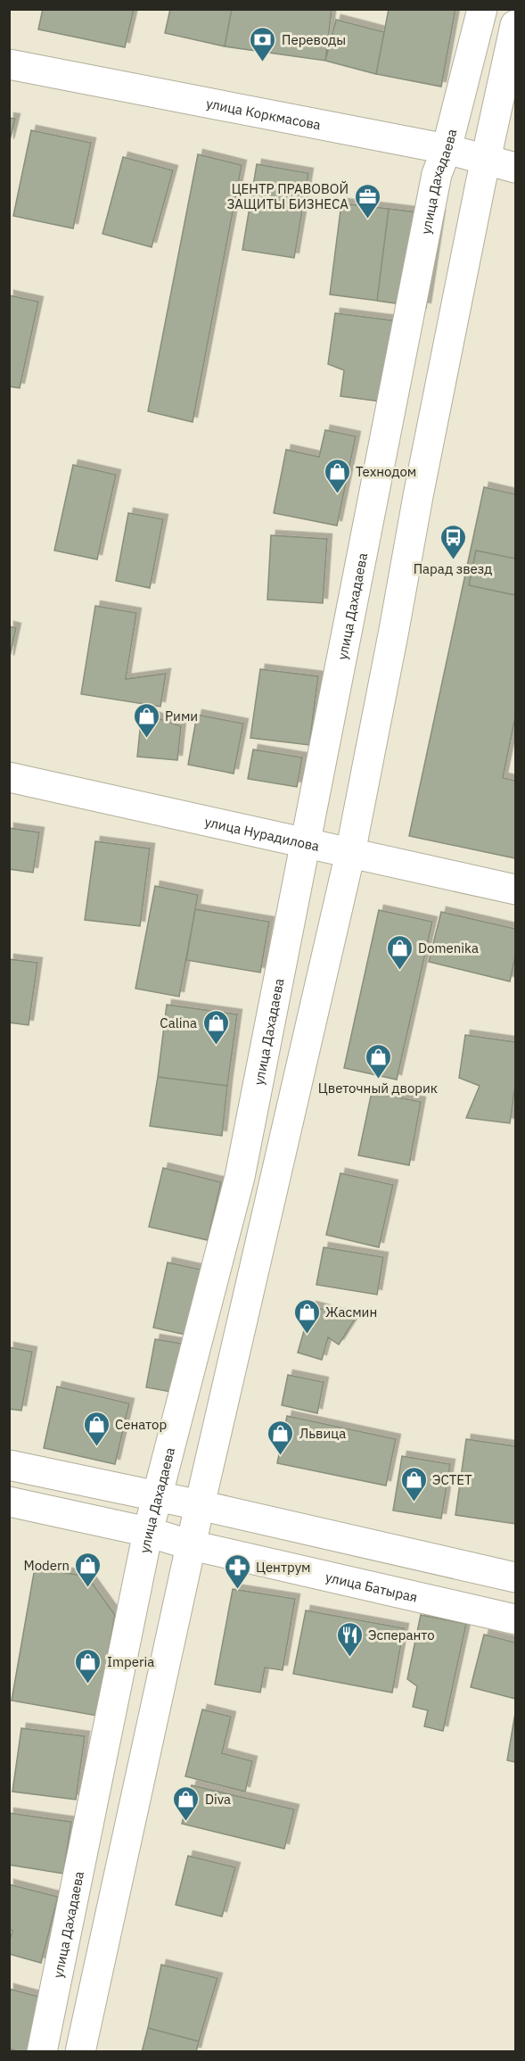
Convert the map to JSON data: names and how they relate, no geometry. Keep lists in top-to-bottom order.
{
  "streets": {
    "main road": [
      "улица Коркмасова",
      "улица Дахадаева",
      "улица Нурадилова",
      "улица Батырая"
    ]
  },
  "crossings": [
    ["улица Коркмасова", "улица Дахадаева"],
    ["улица Дахадаева", "улица Нурадилова"],
    ["улица Дахадаева", "улица Батырая"]
  ],
  "places": {
    "bank": ["Переводы"],
    "office": ["ЦЕНТР ПРАВОВОЙ ЗАЩИТЫ БИЗНЕСА"],
    "shop": [
      "Технодом",
      "Рими",
      "Domenika",
      "Calina",
      "Цветочный дворик",
      "Жасмин",
      "Сенатор",
      "Львица",
      "ЭСТЕТ",
      "Modern",
      "Imperia",
      "Diva"
    ],
    "bus stop": ["Парад звезд"],
    "pharmacy": ["Центрум"],
    "restaurant": ["Эсперанто"]
  }
}
